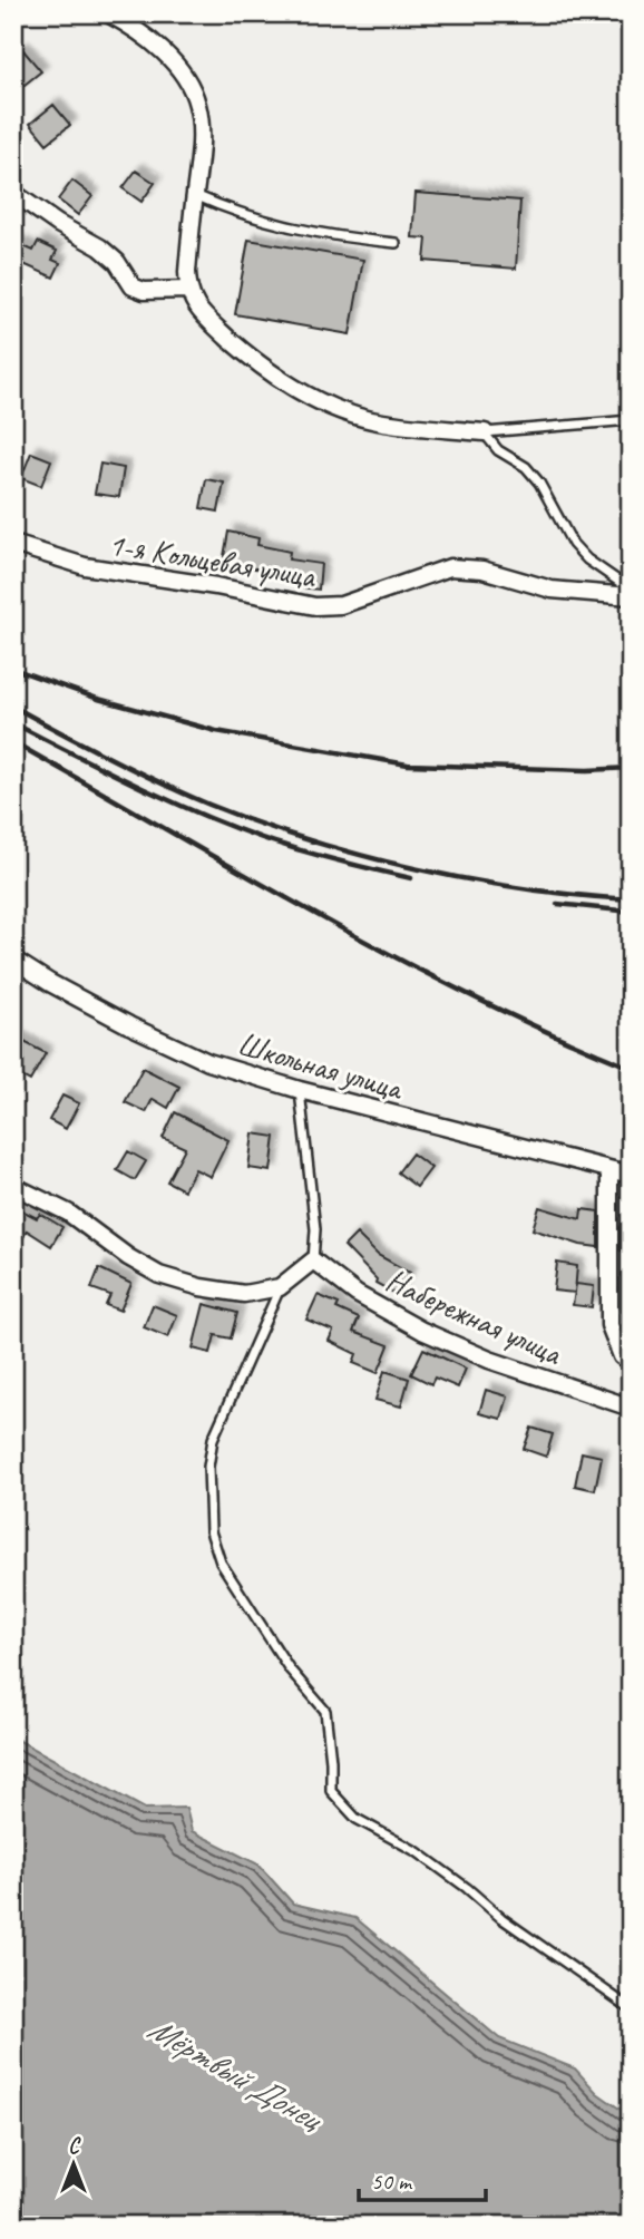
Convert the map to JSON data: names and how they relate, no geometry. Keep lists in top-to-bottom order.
{
  "streets": {
    "street": ["1-я Кольцевая улица", "Школьная улица", "Набережная улица"]
  },
  "crossings": [
    ["Школьная улица", "Набережная улица"]
  ],
  "water": ["Мёртвый Донец"],
  "scale_bar": "50 m",
  "north": "top"
}
